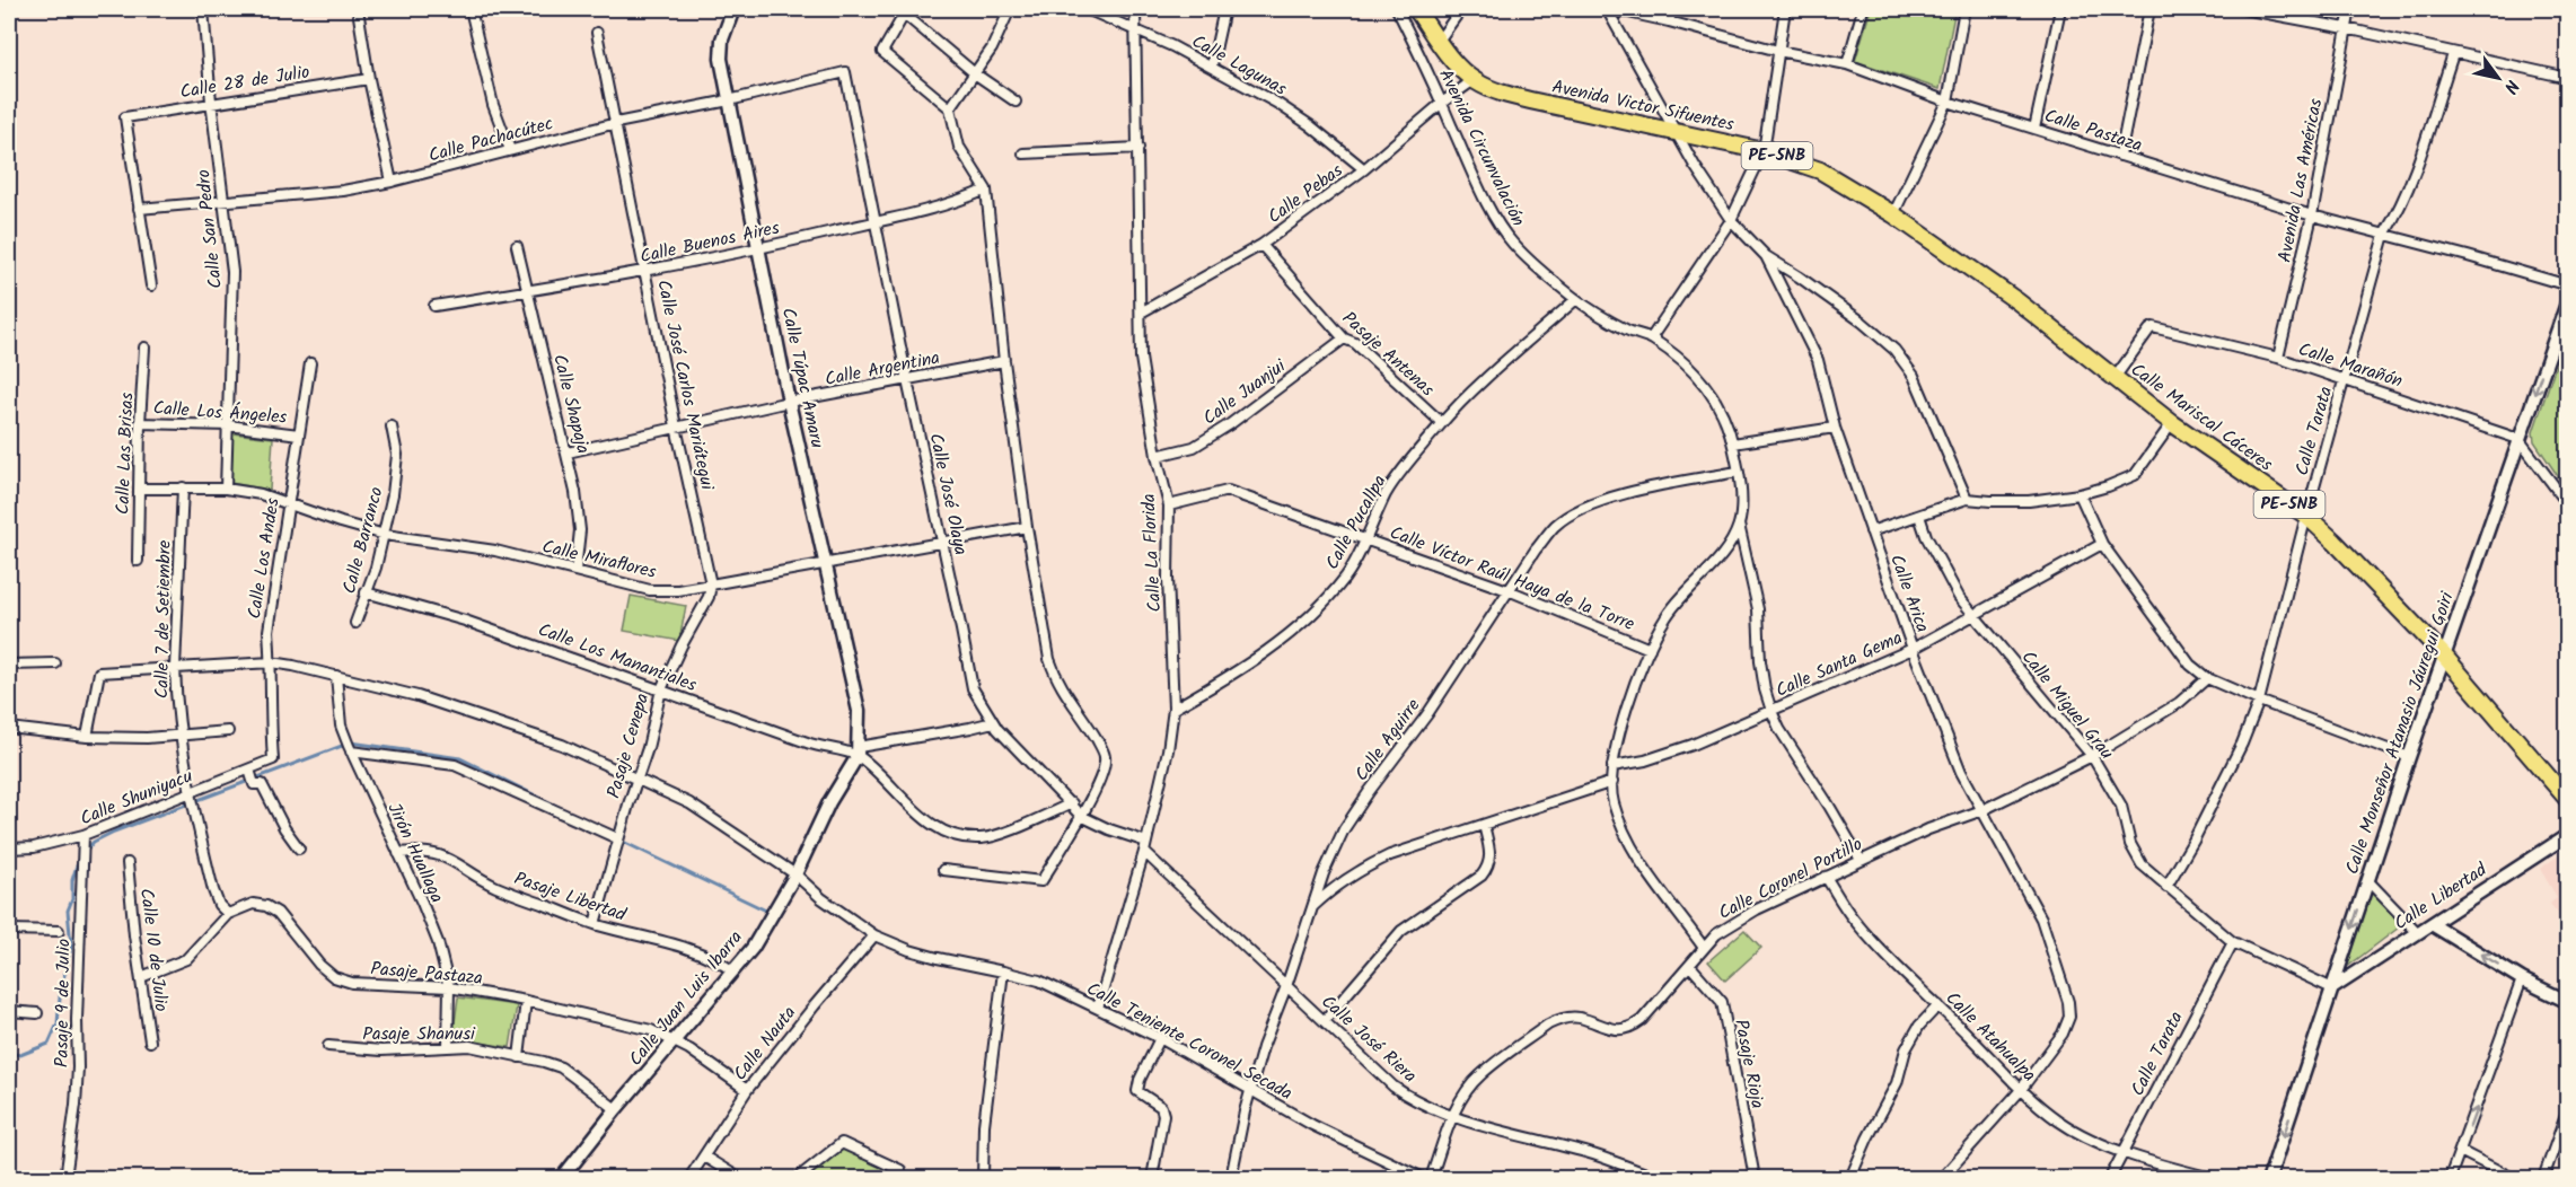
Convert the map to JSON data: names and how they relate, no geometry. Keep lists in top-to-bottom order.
{
  "streets": {
    "highway": ["Avenida Victor Sifuentes", "PE-5NB", "Calle Mariscal Cáceres"],
    "street": [
      "Calle Lagunas",
      "Calle 28 de Julio",
      "Calle Pastaza",
      "Calle Pachacútec",
      "Avenida Circunvalación",
      "Avenida Las Américas",
      "Calle Pebas",
      "Calle San Pedro",
      "Calle Buenos Aires",
      "Pasaje Antenas",
      "Calle Marañón",
      "Calle Argentina",
      "Calle Túpac Amaru",
      "Calle José Carlos Mariátegui",
      "Calle Juanjui",
      "Calle Shapaja",
      "Calle Los Ángeles",
      "Calle Tarata",
      "Calle Las Brisas",
      "Calle José Olaya",
      "Calle Pucallpa",
      "Calle Barranco",
      "Calle La Florida",
      "Calle Los Andes",
      "Calle Miraflores",
      "Calle Víctor Raúl Haya de la Torre",
      "Calle Arica",
      "Calle 7 de Setiembre",
      "Calle Los Manantiales",
      "Calle Santa Gema",
      "Calle Miguel Grau",
      "Calle Monseñor Atanasio Jáuregui Goiri",
      "Calle Aguirre",
      "Pasaje Cenepa",
      "Calle Shuniyacu",
      "Jirón Huallaga",
      "Calle Coronel Portillo",
      "Pasaje Libertad",
      "Calle Libertad",
      "Calle 10 de Julio",
      "Pasaje Pastaza",
      "Calle Juan Luis Ibarra",
      "Pasaje 9 de Julio",
      "Pasaje Shanusi",
      "Calle Atahualpa",
      "Calle José Riera",
      "Calle Teniente Coronel Secada",
      "Calle Nauta",
      "Pasaje Rioja"
    ]
  },
  "crossings": [
    ["Calle Lagunas", "Calle Pebas"],
    ["Calle Lagunas", "Calle La Florida"],
    ["Calle 28 de Julio", "Calle Pachacútec"],
    ["Calle 28 de Julio", "Calle San Pedro"],
    ["Avenida Victor Sifuentes", "Calle Pebas"],
    ["Avenida Victor Sifuentes", "Calle Marañón"],
    ["Avenida Victor Sifuentes", "Calle Mariscal Cáceres"],
    ["Avenida Victor Sifuentes", "Calle Arica"],
    ["Calle Pastaza", "Avenida Las Américas"],
    ["Calle Pastaza", "Calle Tarata"],
    ["Calle Pastaza", "Calle Arica"],
    ["Calle Pachacútec", "Calle San Pedro"],
    ["Calle Pachacútec", "Calle Túpac Amaru"],
    ["Calle Pachacútec", "Calle José Carlos Mariátegui"],
    ["Calle Pachacútec", "Calle José Olaya"],
    ["Avenida Circunvalación", "Calle Pebas"],
    ["Avenida Circunvalación", "Calle Pucallpa"],
    ["Avenida Circunvalación", "Calle Víctor Raúl Haya de la Torre"],
    ["Avenida Circunvalación", "Calle Santa Gema"],
    ["Avenida Circunvalación", "Calle Aguirre"],
    ["Avenida Circunvalación", "Calle Coronel Portillo"],
    ["PE-5NB", "Calle Mariscal Cáceres"],
    ["PE-5NB", "Calle Monseñor Atanasio Jáuregui Goiri"],
    ["Avenida Las Américas", "Calle Marañón"],
    ["Calle Pebas", "Pasaje Antenas"],
    ["Calle Pebas", "Calle La Florida"],
    ["Calle San Pedro", "Calle Los Ángeles"],
    ["Calle San Pedro", "Calle Miraflores"],
    ["Calle Buenos Aires", "Calle Túpac Amaru"],
    ["Calle Buenos Aires", "Calle José Carlos Mariátegui"],
    ["Calle Buenos Aires", "Calle Shapaja"],
    ["Calle Buenos Aires", "Calle José Olaya"],
    ["Pasaje Antenas", "Calle Juanjui"],
    ["Pasaje Antenas", "Calle Pucallpa"],
    ["Calle Marañón", "Calle Mariscal Cáceres"],
    ["Calle Marañón", "Calle Tarata"],
    ["Calle Marañón", "Calle Monseñor Atanasio Jáuregui Goiri"],
    ["Calle Argentina", "Calle Túpac Amaru"],
    ["Calle Argentina", "Calle José Carlos Mariátegui"],
    ["Calle Argentina", "Calle Shapaja"],
    ["Calle Argentina", "Calle José Olaya"],
    ["Calle Túpac Amaru", "Calle Miraflores"],
    ["Calle Túpac Amaru", "Calle Los Manantiales"],
    ["Calle Túpac Amaru", "Calle Juan Luis Ibarra"],
    ["Calle José Carlos Mariátegui", "Calle Miraflores"],
    ["Calle José Carlos Mariátegui", "Pasaje Cenepa"],
    ["Calle Juanjui", "Calle La Florida"],
    ["Calle Shapaja", "Calle Miraflores"],
    ["Calle Los Ángeles", "Calle Las Brisas"],
    ["Calle Los Ángeles", "Calle Los Andes"],
    ["Calle Mariscal Cáceres", "Calle Tarata"],
    ["Calle Mariscal Cáceres", "Calle Monseñor Atanasio Jáuregui Goiri"],
    ["Calle Tarata", "Calle Miguel Grau"],
    ["Calle Tarata", "Calle Atahualpa"],
    ["Calle Las Brisas", "Calle Miraflores"],
    ["Calle José Olaya", "Calle La Florida"],
    ["Calle José Olaya", "Calle Miraflores"],
    ["Calle Pucallpa", "Calle La Florida"],
    ["Calle Pucallpa", "Calle Víctor Raúl Haya de la Torre"],
    ["Calle Barranco", "Calle Miraflores"],
    ["Calle Barranco", "Calle Los Manantiales"],
    ["Calle La Florida", "Calle Víctor Raúl Haya de la Torre"],
    ["Calle La Florida", "Calle José Riera"],
    ["Calle La Florida", "Calle Teniente Coronel Secada"],
    ["Calle Los Andes", "Calle Miraflores"],
    ["Calle Los Andes", "Calle Shuniyacu"],
    ["Calle Los Andes", "Calle Teniente Coronel Secada"],
    ["Calle Miraflores", "Calle 7 de Setiembre"],
    ["Calle Miraflores", "Pasaje Cenepa"],
    ["Calle Víctor Raúl Haya de la Torre", "Calle Aguirre"],
    ["Calle Arica", "Calle Santa Gema"],
    ["Calle Arica", "Calle Coronel Portillo"],
    ["Calle Arica", "Calle Atahualpa"],
    ["Calle 7 de Setiembre", "Calle Shuniyacu"],
    ["Calle 7 de Setiembre", "Calle Teniente Coronel Secada"],
    ["Calle Los Manantiales", "Pasaje Cenepa"],
    ["Calle Los Manantiales", "Calle Juan Luis Ibarra"],
    ["Calle Santa Gema", "Calle Miguel Grau"],
    ["Calle Miguel Grau", "Calle Monseñor Atanasio Jáuregui Goiri"],
    ["Calle Miguel Grau", "Calle Coronel Portillo"],
    ["Calle Miguel Grau", "Calle Libertad"],
    ["Calle Monseñor Atanasio Jáuregui Goiri", "Calle Libertad"],
    ["Calle Aguirre", "Calle José Riera"],
    ["Calle Aguirre", "Calle Teniente Coronel Secada"],
    ["Pasaje Cenepa", "Pasaje Libertad"],
    ["Pasaje Cenepa", "Calle Teniente Coronel Secada"],
    ["Calle Shuniyacu", "Pasaje 9 de Julio"],
    ["Jirón Huallaga", "Pasaje Libertad"],
    ["Jirón Huallaga", "Pasaje Pastaza"],
    ["Jirón Huallaga", "Pasaje Shanusi"],
    ["Jirón Huallaga", "Calle Teniente Coronel Secada"],
    ["Calle Coronel Portillo", "Calle Atahualpa"],
    ["Calle Coronel Portillo", "Calle José Riera"],
    ["Calle Coronel Portillo", "Pasaje Rioja"],
    ["Pasaje Libertad", "Calle Juan Luis Ibarra"],
    ["Pasaje Pastaza", "Calle Juan Luis Ibarra"],
    ["Pasaje Pastaza", "Calle Nauta"],
    ["Calle Juan Luis Ibarra", "Pasaje Shanusi"],
    ["Calle Juan Luis Ibarra", "Calle Teniente Coronel Secada"],
    ["Calle Teniente Coronel Secada", "Calle Nauta"]
  ],
  "one_way": ["Calle Monseñor Atanasio Jáuregui Goiri"],
  "north": "bottom right"
}
